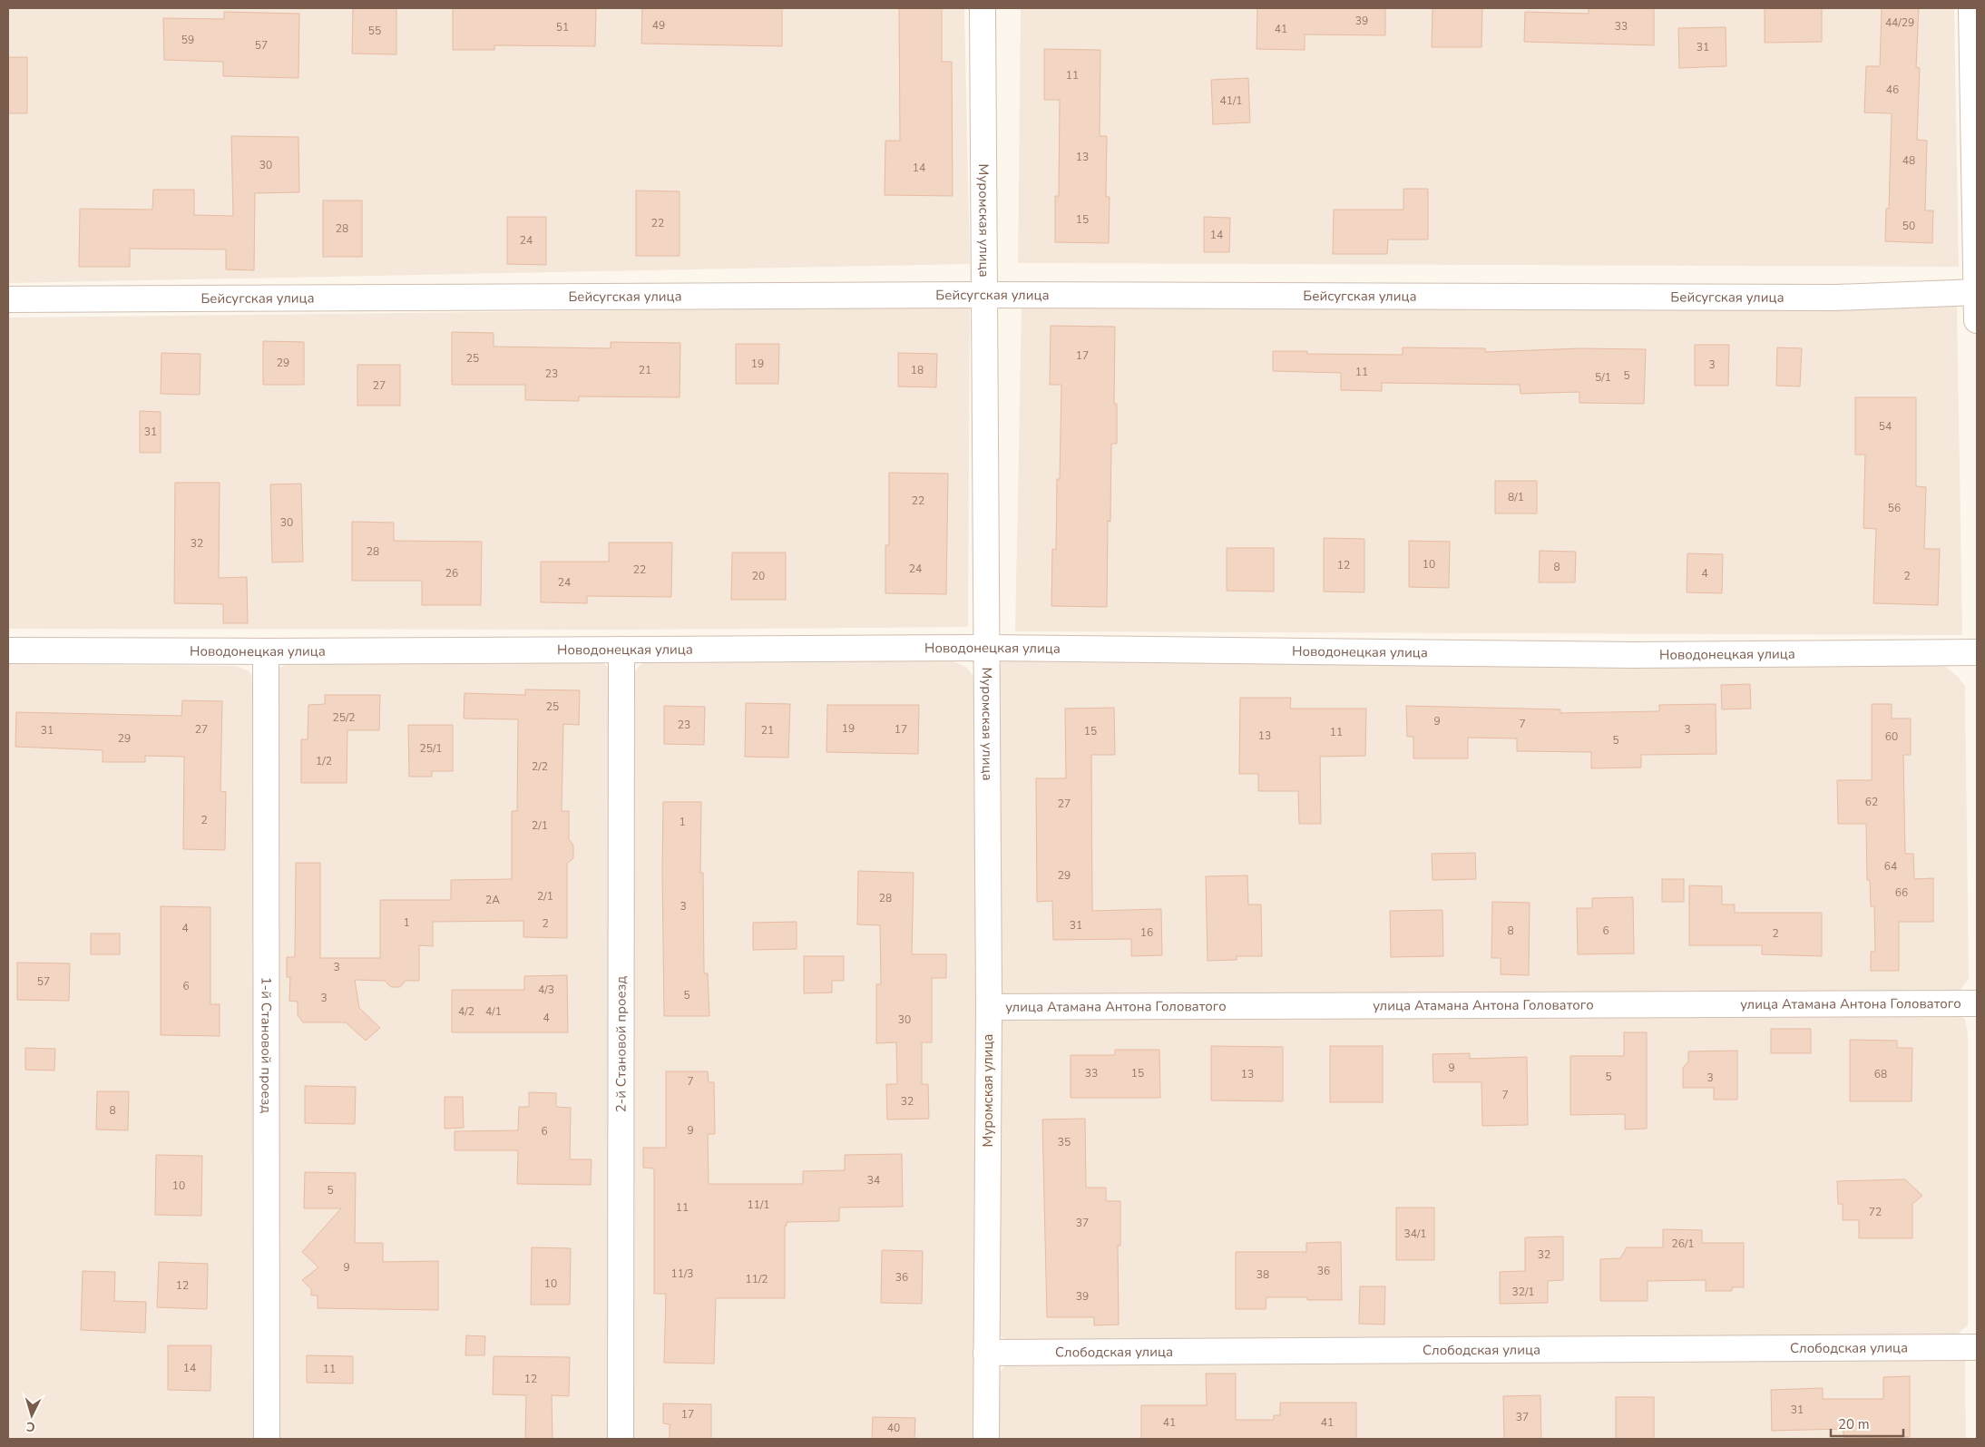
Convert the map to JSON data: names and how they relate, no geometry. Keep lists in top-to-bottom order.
{
  "streets": {
    "street": [
      "Муромская улица",
      "Бейсугская улица",
      "Новодонецкая улица",
      "улица Атамана Антона Головатого",
      "2-й Становой проезд",
      "1-й Становой проезд",
      "Слободская улица"
    ]
  },
  "crossings": [
    ["Муромская улица", "Бейсугская улица"],
    ["Муромская улица", "Новодонецкая улица"],
    ["Муромская улица", "улица Атамана Антона Головатого"],
    ["Муромская улица", "Слободская улица"],
    ["Новодонецкая улица", "2-й Становой проезд"],
    ["Новодонецкая улица", "1-й Становой проезд"]
  ],
  "house_numbers": [
    "39",
    "44/29",
    "49",
    "33",
    "51",
    "41",
    "55",
    "59",
    "57",
    "31",
    "11",
    "46",
    "41/1",
    "13",
    "48",
    "30",
    "14",
    "15",
    "22",
    "50",
    "28",
    "14",
    "24",
    "17",
    "25",
    "29",
    "19",
    "3",
    "21",
    "18",
    "11",
    "23",
    "5",
    "5/1",
    "27",
    "54",
    "31",
    "8/1",
    "22",
    "56",
    "30",
    "32",
    "28",
    "10",
    "12",
    "8",
    "24",
    "22",
    "26",
    "4",
    "20",
    "2",
    "24",
    "25",
    "25/2",
    "9",
    "7",
    "23",
    "19",
    "27",
    "17",
    "3",
    "31",
    "21",
    "15",
    "11",
    "13",
    "60",
    "29",
    "5",
    "25/1",
    "1/2",
    "2/2",
    "62",
    "27",
    "2",
    "1",
    "2/1",
    "64",
    "29",
    "66",
    "2/1",
    "28",
    "2А",
    "3",
    "1",
    "2",
    "31",
    "4",
    "8",
    "6",
    "16",
    "2",
    "3",
    "57",
    "6",
    "4/3",
    "5",
    "3",
    "4/2",
    "4/1",
    "4",
    "30",
    "9",
    "33",
    "15",
    "13",
    "68",
    "5",
    "3",
    "7",
    "7",
    "32",
    "8",
    "9",
    "6",
    "35",
    "34",
    "10",
    "5",
    "11/1",
    "11",
    "72",
    "37",
    "34/1",
    "26/1",
    "32",
    "9",
    "36",
    "11/3",
    "38",
    "36",
    "11/2",
    "10",
    "12",
    "32/1",
    "39",
    "14",
    "11",
    "12",
    "31",
    "17",
    "37",
    "41",
    "41",
    "40"
  ],
  "scale_bar": "20 m",
  "north": "bottom"
}
